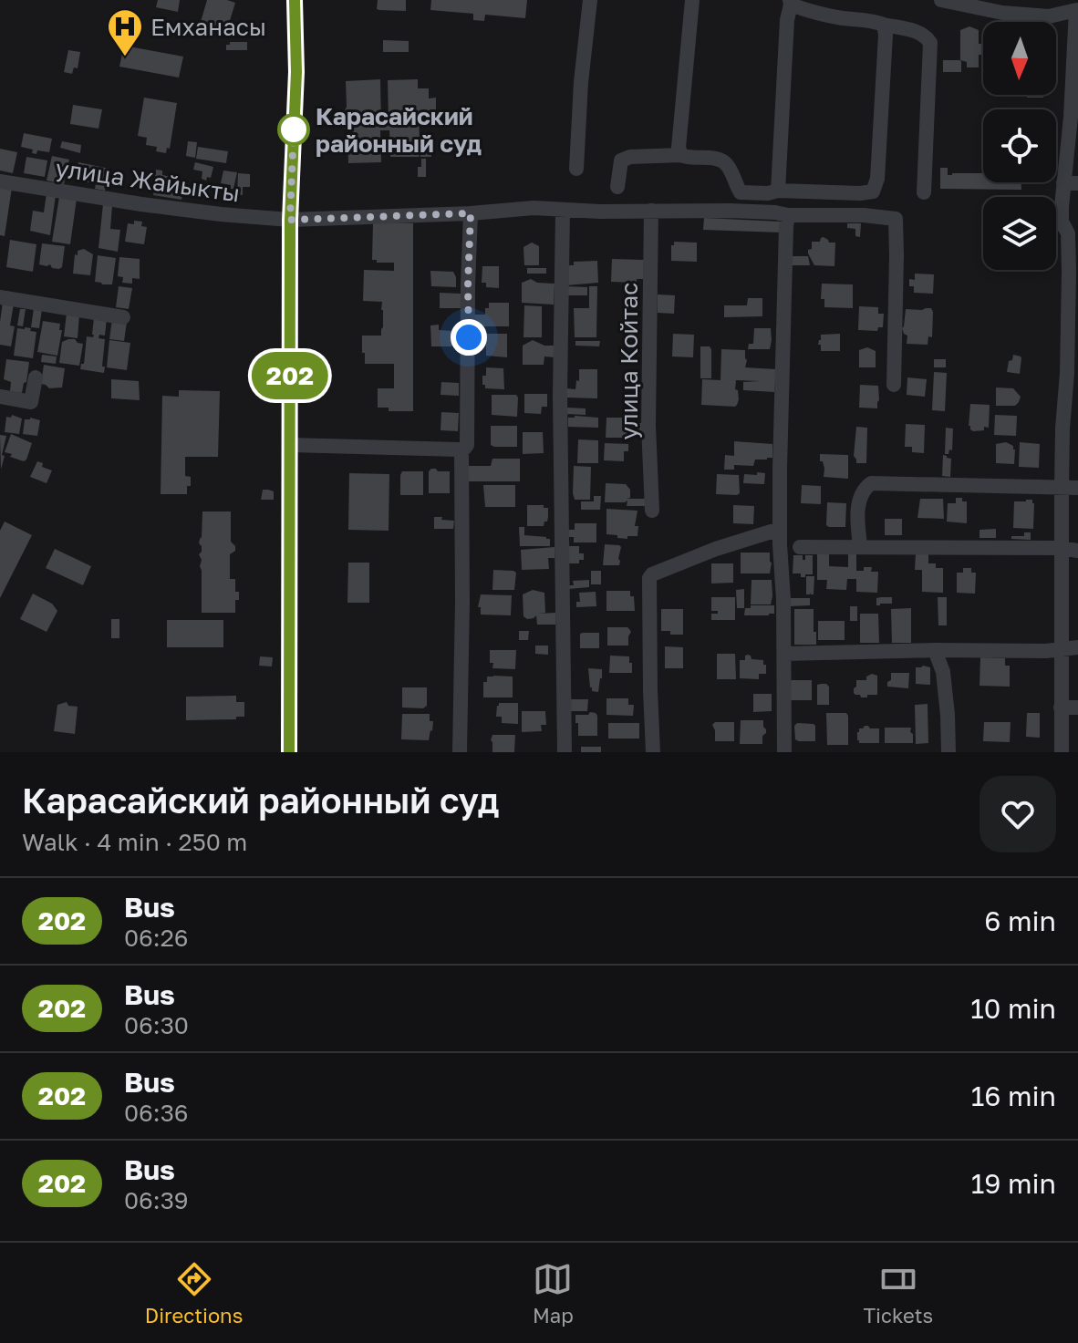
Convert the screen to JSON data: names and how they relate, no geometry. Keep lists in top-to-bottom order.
{
  "streets": {
    "street": ["улица Жайыкты", "улица Койтас"]
  },
  "crossings": [
    ["улица Жайыкты", "улица Койтас"]
  ],
  "places": {
    "hospital": ["Емханасы"],
    "other": ["Карасайский районный суд"]
  },
  "lines": ["bus line 202"],
  "north": "bottom",
  "page": {
    "on_map": "202",
    "heading": ["Карасайский районный суд", "Walk · 4 min · 250 m"],
    "list": [
      {
        "mark": "202",
        "name": "Bus",
        "note": "06:26",
        "value": "6 min"
      },
      {
        "mark": "202",
        "name": "Bus",
        "note": "06:30",
        "value": "10 min"
      },
      {
        "mark": "202",
        "name": "Bus",
        "note": "06:36",
        "value": "16 min"
      },
      {
        "mark": "202",
        "name": "Bus",
        "note": "06:39",
        "value": "19 min"
      }
    ],
    "tabs": ["Directions", "Map", "Tickets"]
  }
}
